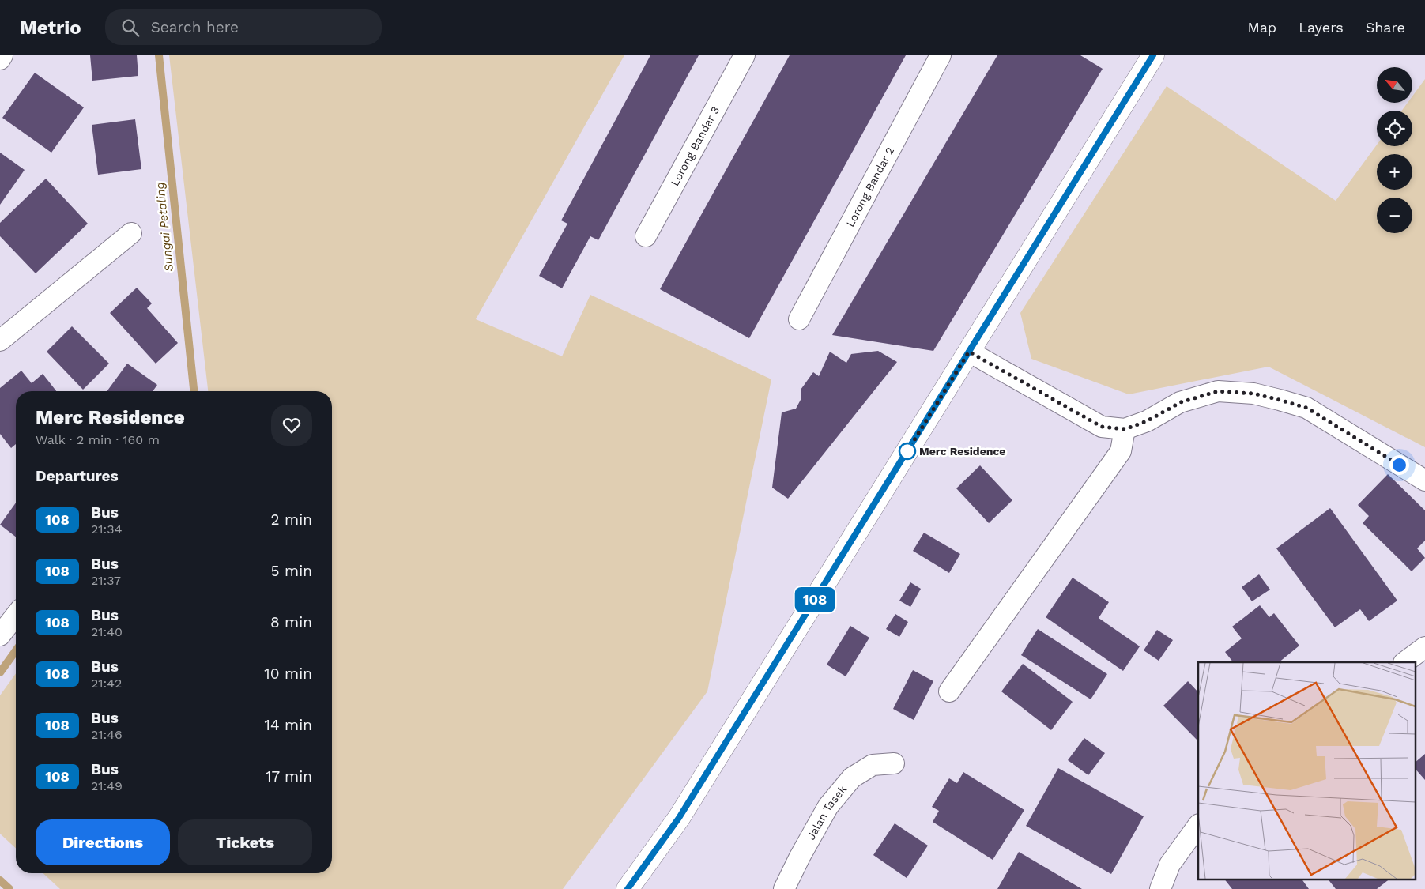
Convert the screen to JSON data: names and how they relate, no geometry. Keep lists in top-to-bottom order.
{
  "streets": {
    "street": ["Lorong Bandar 3", "Lorong Bandar 2", "Jalan Tasek"]
  },
  "water": ["Sungai Petaling"],
  "places": ["Merc Residence"],
  "lines": ["bus line 108"],
  "north": "top left",
  "page": {
    "header": "Metrio",
    "search": "Search here",
    "nav": ["Map", "Layers", "Share"],
    "on_map": "108",
    "map_buttons": ["+", "−"],
    "heading": [
      ["Merc Residence", "Walk · 2 min · 160 m"],
      "Departures"
    ],
    "list": [
      {
        "mark": "108",
        "name": "Bus",
        "note": "21:34",
        "value": "2 min"
      },
      {
        "mark": "108",
        "name": "Bus",
        "note": "21:37",
        "value": "5 min"
      },
      {
        "mark": "108",
        "name": "Bus",
        "note": "21:40",
        "value": "8 min"
      },
      {
        "mark": "108",
        "name": "Bus",
        "note": "21:42",
        "value": "10 min"
      },
      {
        "mark": "108",
        "name": "Bus",
        "note": "21:46",
        "value": "14 min"
      },
      {
        "mark": "108",
        "name": "Bus",
        "note": "21:49",
        "value": "17 min"
      }
    ],
    "buttons": ["Directions", "Tickets"]
  }
}
